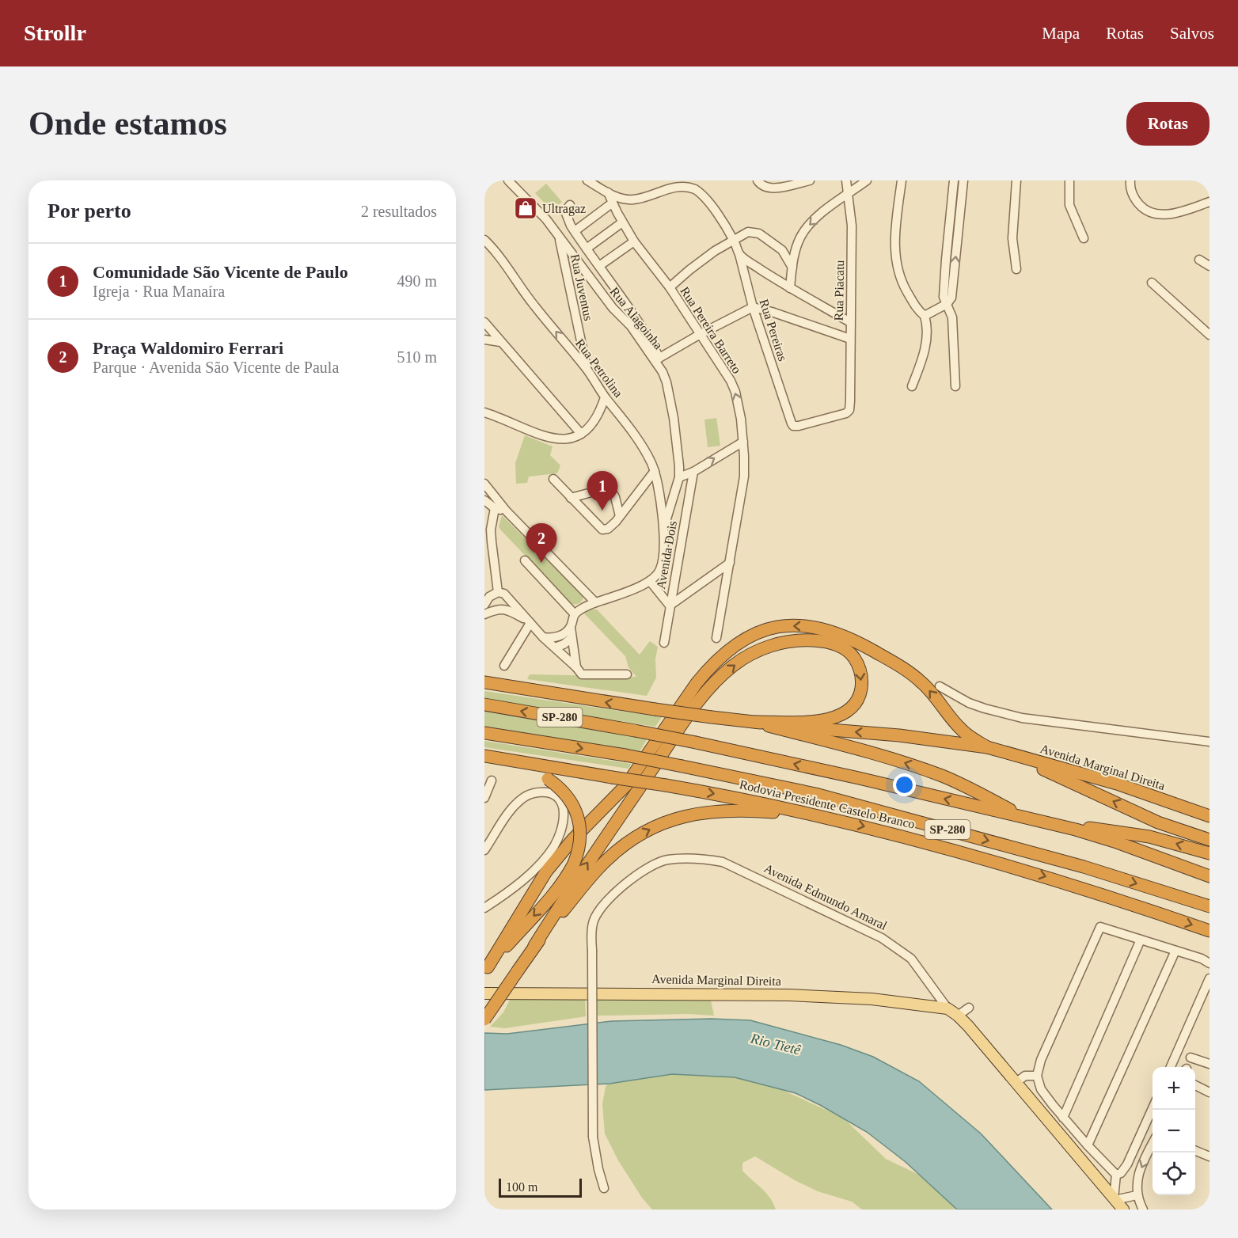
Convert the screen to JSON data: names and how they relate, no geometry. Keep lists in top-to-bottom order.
{
  "streets": {
    "highway": ["SP-280", "Avenida Marginal Direita", "Rodovia Presidente Castelo Branco"],
    "main road": ["Avenida Edmundo Amaral"],
    "street": [
      "Rua Juventus",
      "Rua Piacatu",
      "Rua Alagoinha",
      "Rua Pereira Barreto",
      "Rua Pereiras",
      "Rua Petrolina",
      "Avenida Dois"
    ]
  },
  "crossings": [
    ["Rua Juventus", "Rua Alagoinha"],
    ["Rua Juventus", "Rua Petrolina"],
    ["Rua Piacatu", "Rua Pereiras"],
    ["Rua Alagoinha", "Rua Petrolina"],
    ["Avenida Marginal Direita", "Avenida Edmundo Amaral"]
  ],
  "water": ["Rio Tietê"],
  "places": {
    "shop": ["Ultragaz"]
  },
  "scale_bar": "100 m",
  "page": {
    "header": "Strollr",
    "nav": ["Mapa", "Rotas", "Salvos"],
    "buttons": "Rotas",
    "title": "Onde estamos",
    "heading": ["Por perto", "2 resultados"],
    "list": [
      {
        "mark": "1",
        "name": "Comunidade São Vicente de Paulo",
        "note": "Igreja · Rua Manaíra",
        "value": "490 m"
      },
      {
        "mark": "2",
        "name": "Praça Waldomiro Ferrari",
        "note": "Parque · Avenida São Vicente de Paula",
        "value": "510 m"
      }
    ],
    "pins": ["1", "2"],
    "map_buttons": ["+", "−"],
    "scale": "100 m"
  }
}
